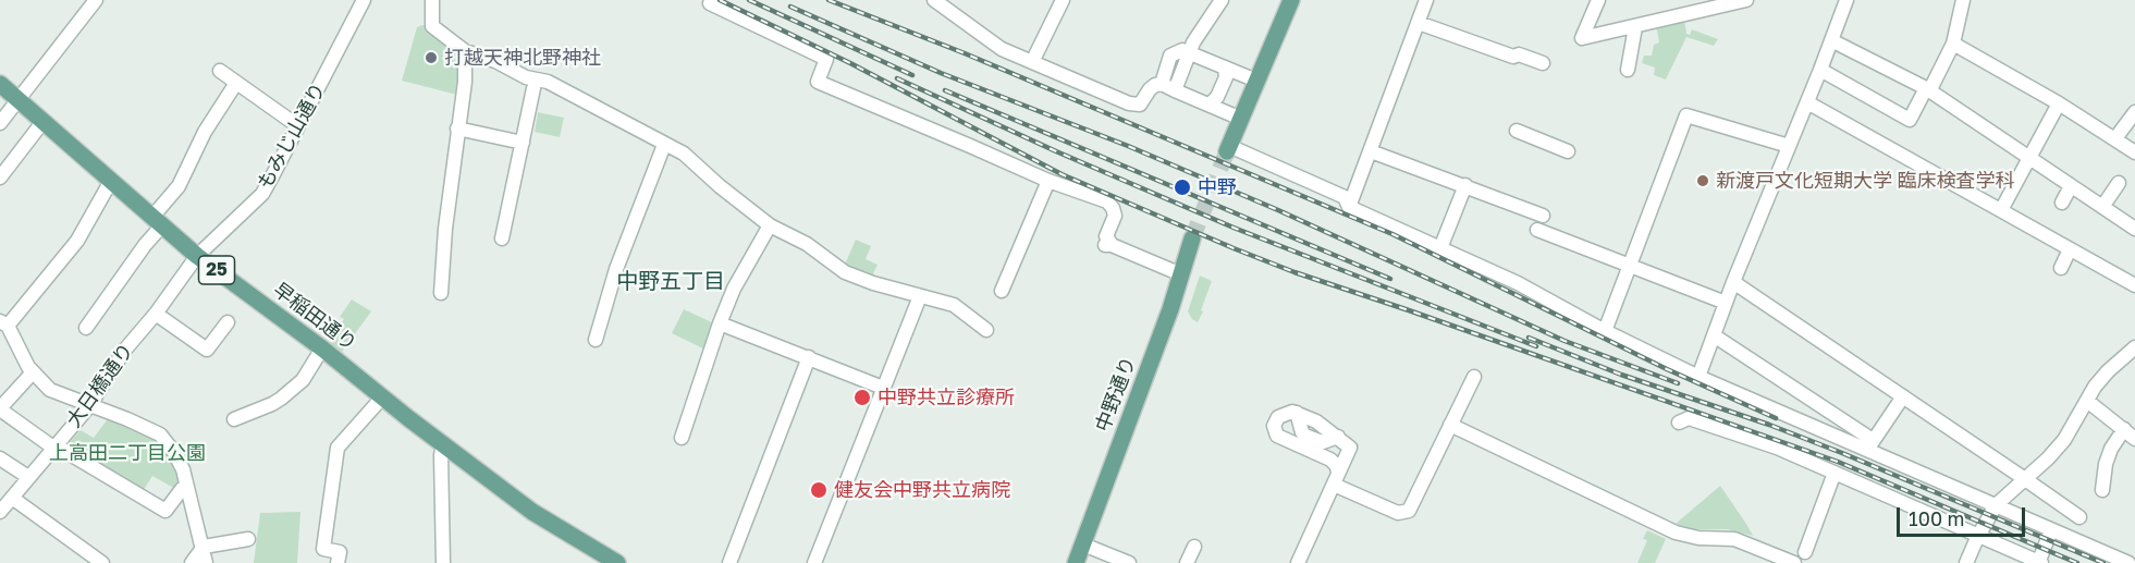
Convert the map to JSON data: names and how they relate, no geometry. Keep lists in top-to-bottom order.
{
  "streets": {
    "main road": ["25", "早稲田通り", "中野通り"],
    "street": ["もみじ山通り", "大日橋通り"]
  },
  "crossings": [
    ["もみじ山通り", "早稲田通り"],
    ["もみじ山通り", "大日橋通り"],
    ["早稲田通り", "大日橋通り"]
  ],
  "districts": ["中野五丁目"],
  "parks": ["上高田二丁目公園"],
  "places": [
    "打越天神北野神社",
    "新渡戸文化短期大学 臨床検査学科",
    "中野",
    "中野共立診療所",
    "健友会中野共立病院"
  ],
  "scale_bar": "100 m"
}
